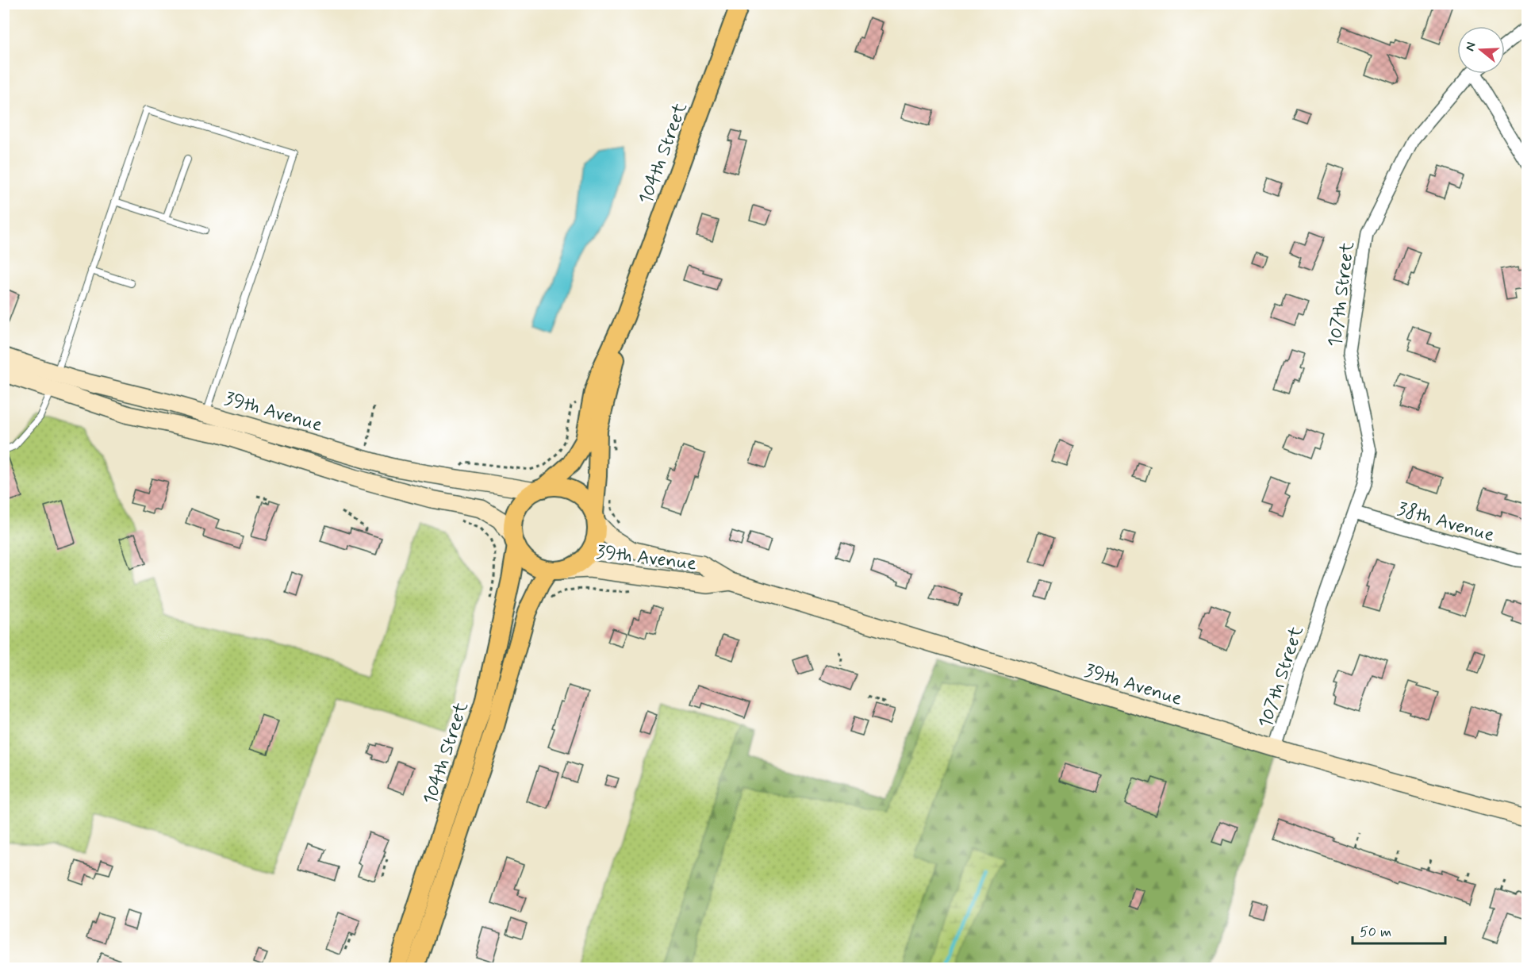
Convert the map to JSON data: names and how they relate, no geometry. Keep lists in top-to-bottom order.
{
  "streets": {
    "main road": ["104th Street", "39th Avenue"],
    "street": ["107th Street", "38th Avenue"]
  },
  "crossings": [
    ["104th Street", "39th Avenue"],
    ["107th Street", "39th Avenue"],
    ["107th Street", "38th Avenue"]
  ],
  "scale_bar": "50 m",
  "north": "left"
}
